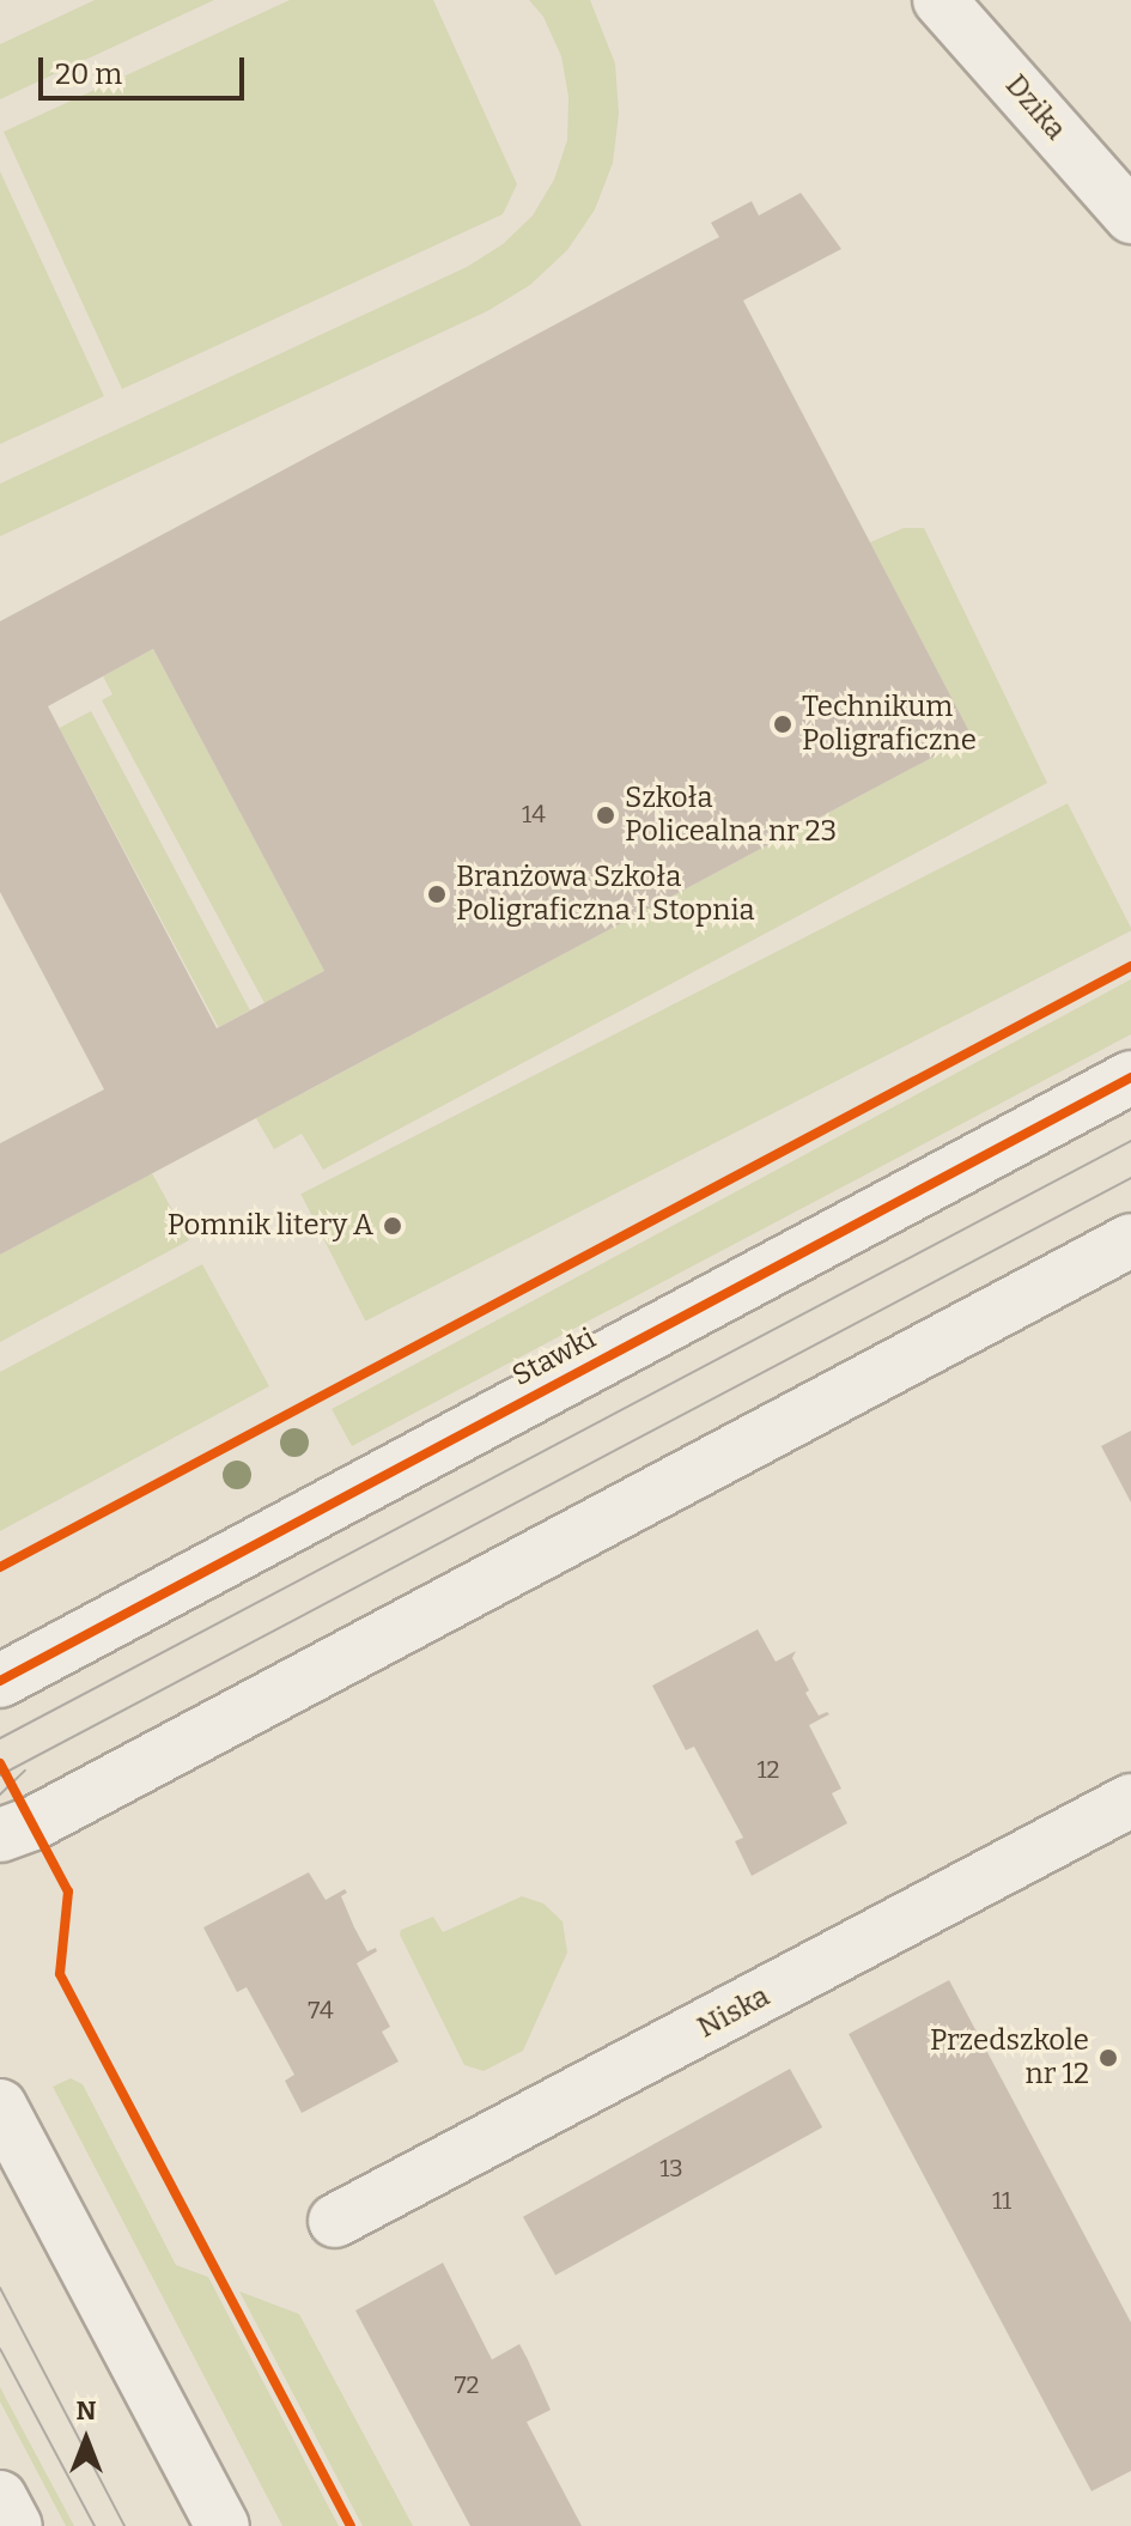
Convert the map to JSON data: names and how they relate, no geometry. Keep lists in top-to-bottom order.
{
  "streets": {
    "street": ["Dzika", "Stawki", "Niska"]
  },
  "places": [
    "Technikum Poligraficzne",
    "Szkoła Policealna nr 23",
    "Branżowa Szkoła Poligraficzna I Stopnia",
    "Pomnik litery A",
    "Przedszkole nr 12"
  ],
  "house_numbers": [
    "14",
    "12",
    "74",
    "13",
    "11",
    "72"
  ],
  "scale_bar": "20 m",
  "north": "top"
}
